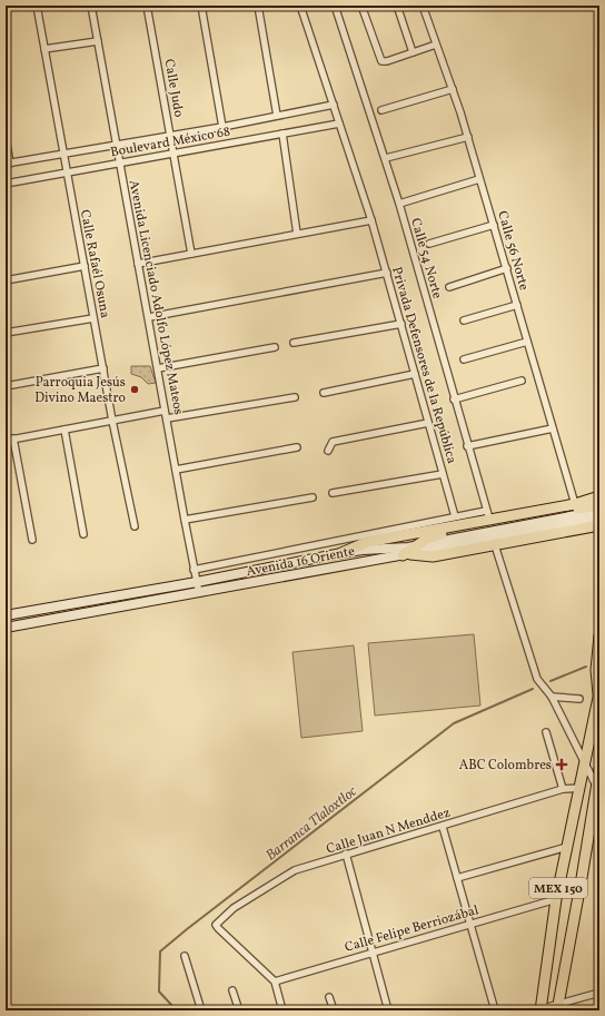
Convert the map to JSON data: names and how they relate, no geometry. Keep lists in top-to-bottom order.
{
  "streets": {
    "main road": ["Avenida 16 Oriente", "MEX 150"],
    "street": [
      "Calle Judo",
      "Boulevard México 68",
      "Calle 56 Norte",
      "Calle 54 Norte",
      "Calle Rafaél Osuna",
      "Avenida Licenciado Adolfo López Mateos",
      "Privada Defensores de la República",
      "Calle Juan N Menddez",
      "Calle Felipe Berriozábal"
    ]
  },
  "crossings": [
    ["Calle Judo", "Boulevard México 68"],
    ["Boulevard México 68", "Calle Rafaél Osuna"],
    ["Boulevard México 68", "Avenida Licenciado Adolfo López Mateos"],
    ["Boulevard México 68", "Privada Defensores de la República"],
    ["Avenida Licenciado Adolfo López Mateos", "Avenida 16 Oriente"],
    ["Calle Juan N Menddez", "MEX 150"],
    ["Calle Juan N Menddez", "Calle Felipe Berriozábal"],
    ["MEX 150", "Calle Felipe Berriozábal"]
  ],
  "water": ["Barranca Tlaloxtloc"],
  "places": {
    "other": ["Parroquia Jesús Divino Maestro"],
    "health": ["ABC Colombres"]
  }
}
